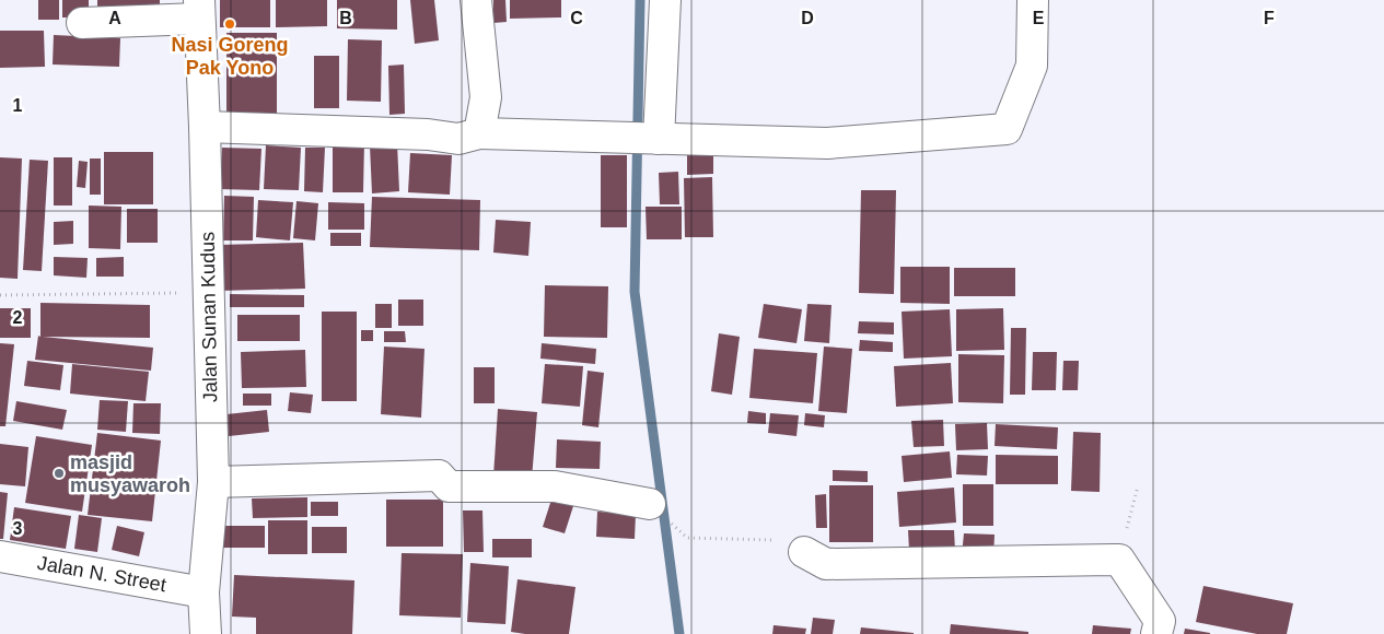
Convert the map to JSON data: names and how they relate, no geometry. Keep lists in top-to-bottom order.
{
  "streets": {
    "street": ["Jalan Sunan Kudus", "Jalan N. Street"]
  },
  "crossings": [
    ["Jalan Sunan Kudus", "Jalan N. Street"]
  ],
  "places": ["Nasi Goreng Pak Yono", "masjid musyawaroh"],
  "grid": {
    "columns": [
      "A",
      "B",
      "C",
      "D",
      "E",
      "F"
    ],
    "rows": ["1", "2", "3"]
  }
}
